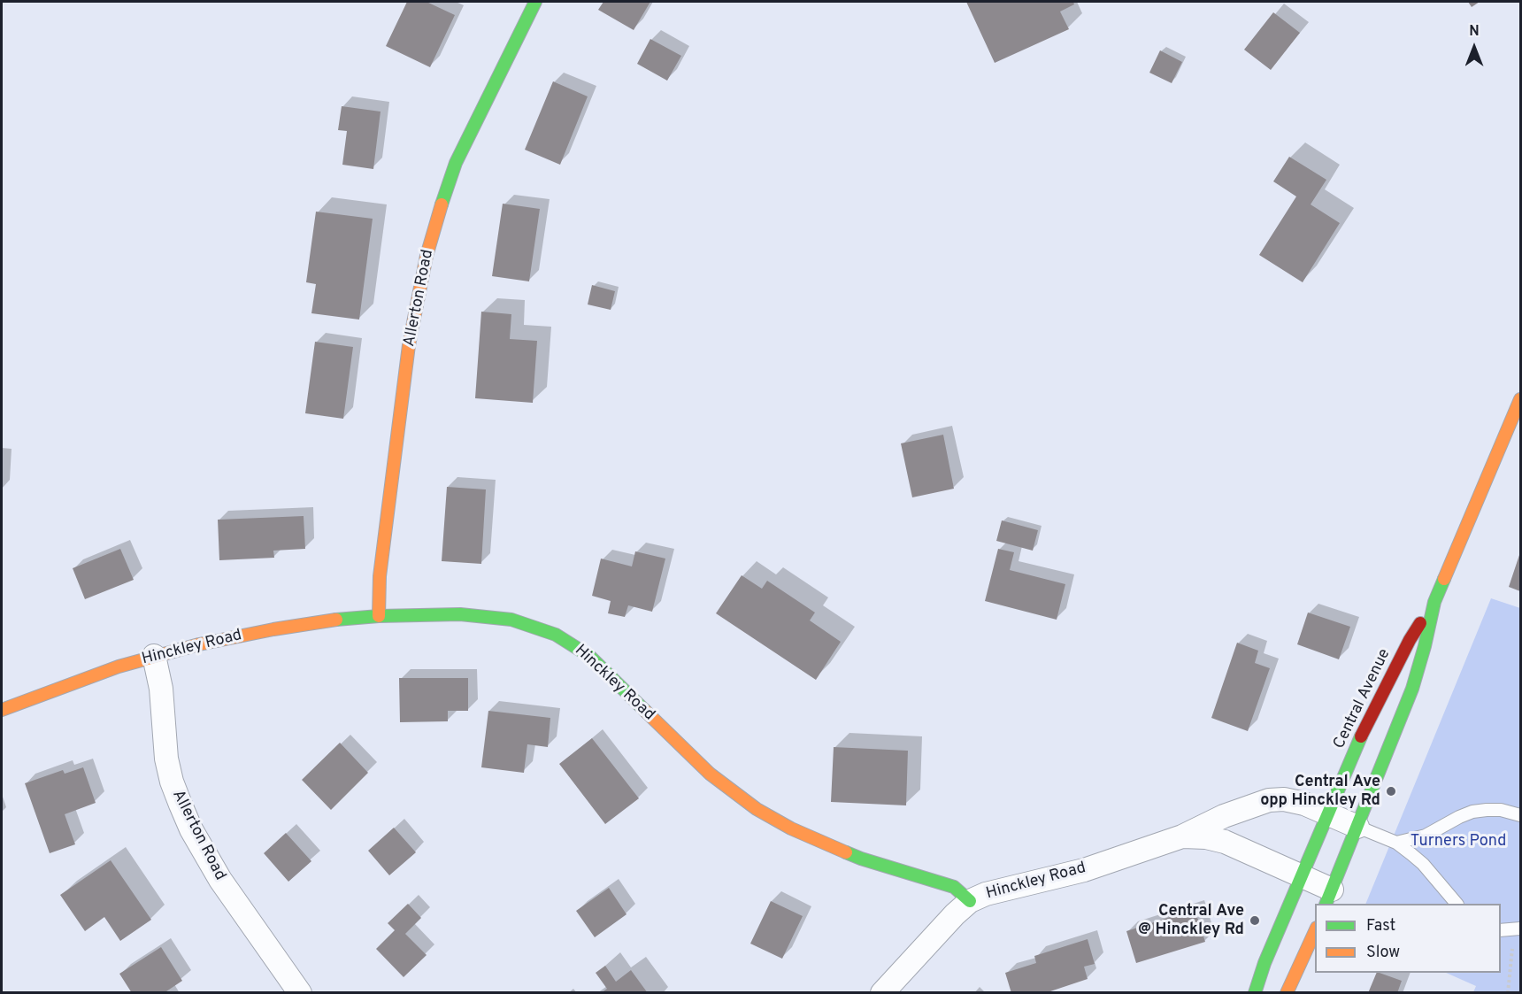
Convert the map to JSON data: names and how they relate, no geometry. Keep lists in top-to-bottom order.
{
  "streets": {
    "street": ["Allerton Road", "Hinckley Road", "Central Avenue"]
  },
  "crossings": [
    ["Allerton Road", "Hinckley Road"],
    ["Hinckley Road", "Central Avenue"]
  ],
  "parks": ["Turners Pond"],
  "places": ["Central Ave opp Hinckley Rd", "Central Ave @ Hinckley Rd"],
  "legend": ["Fast", "Slow"],
  "north": "top"
}
